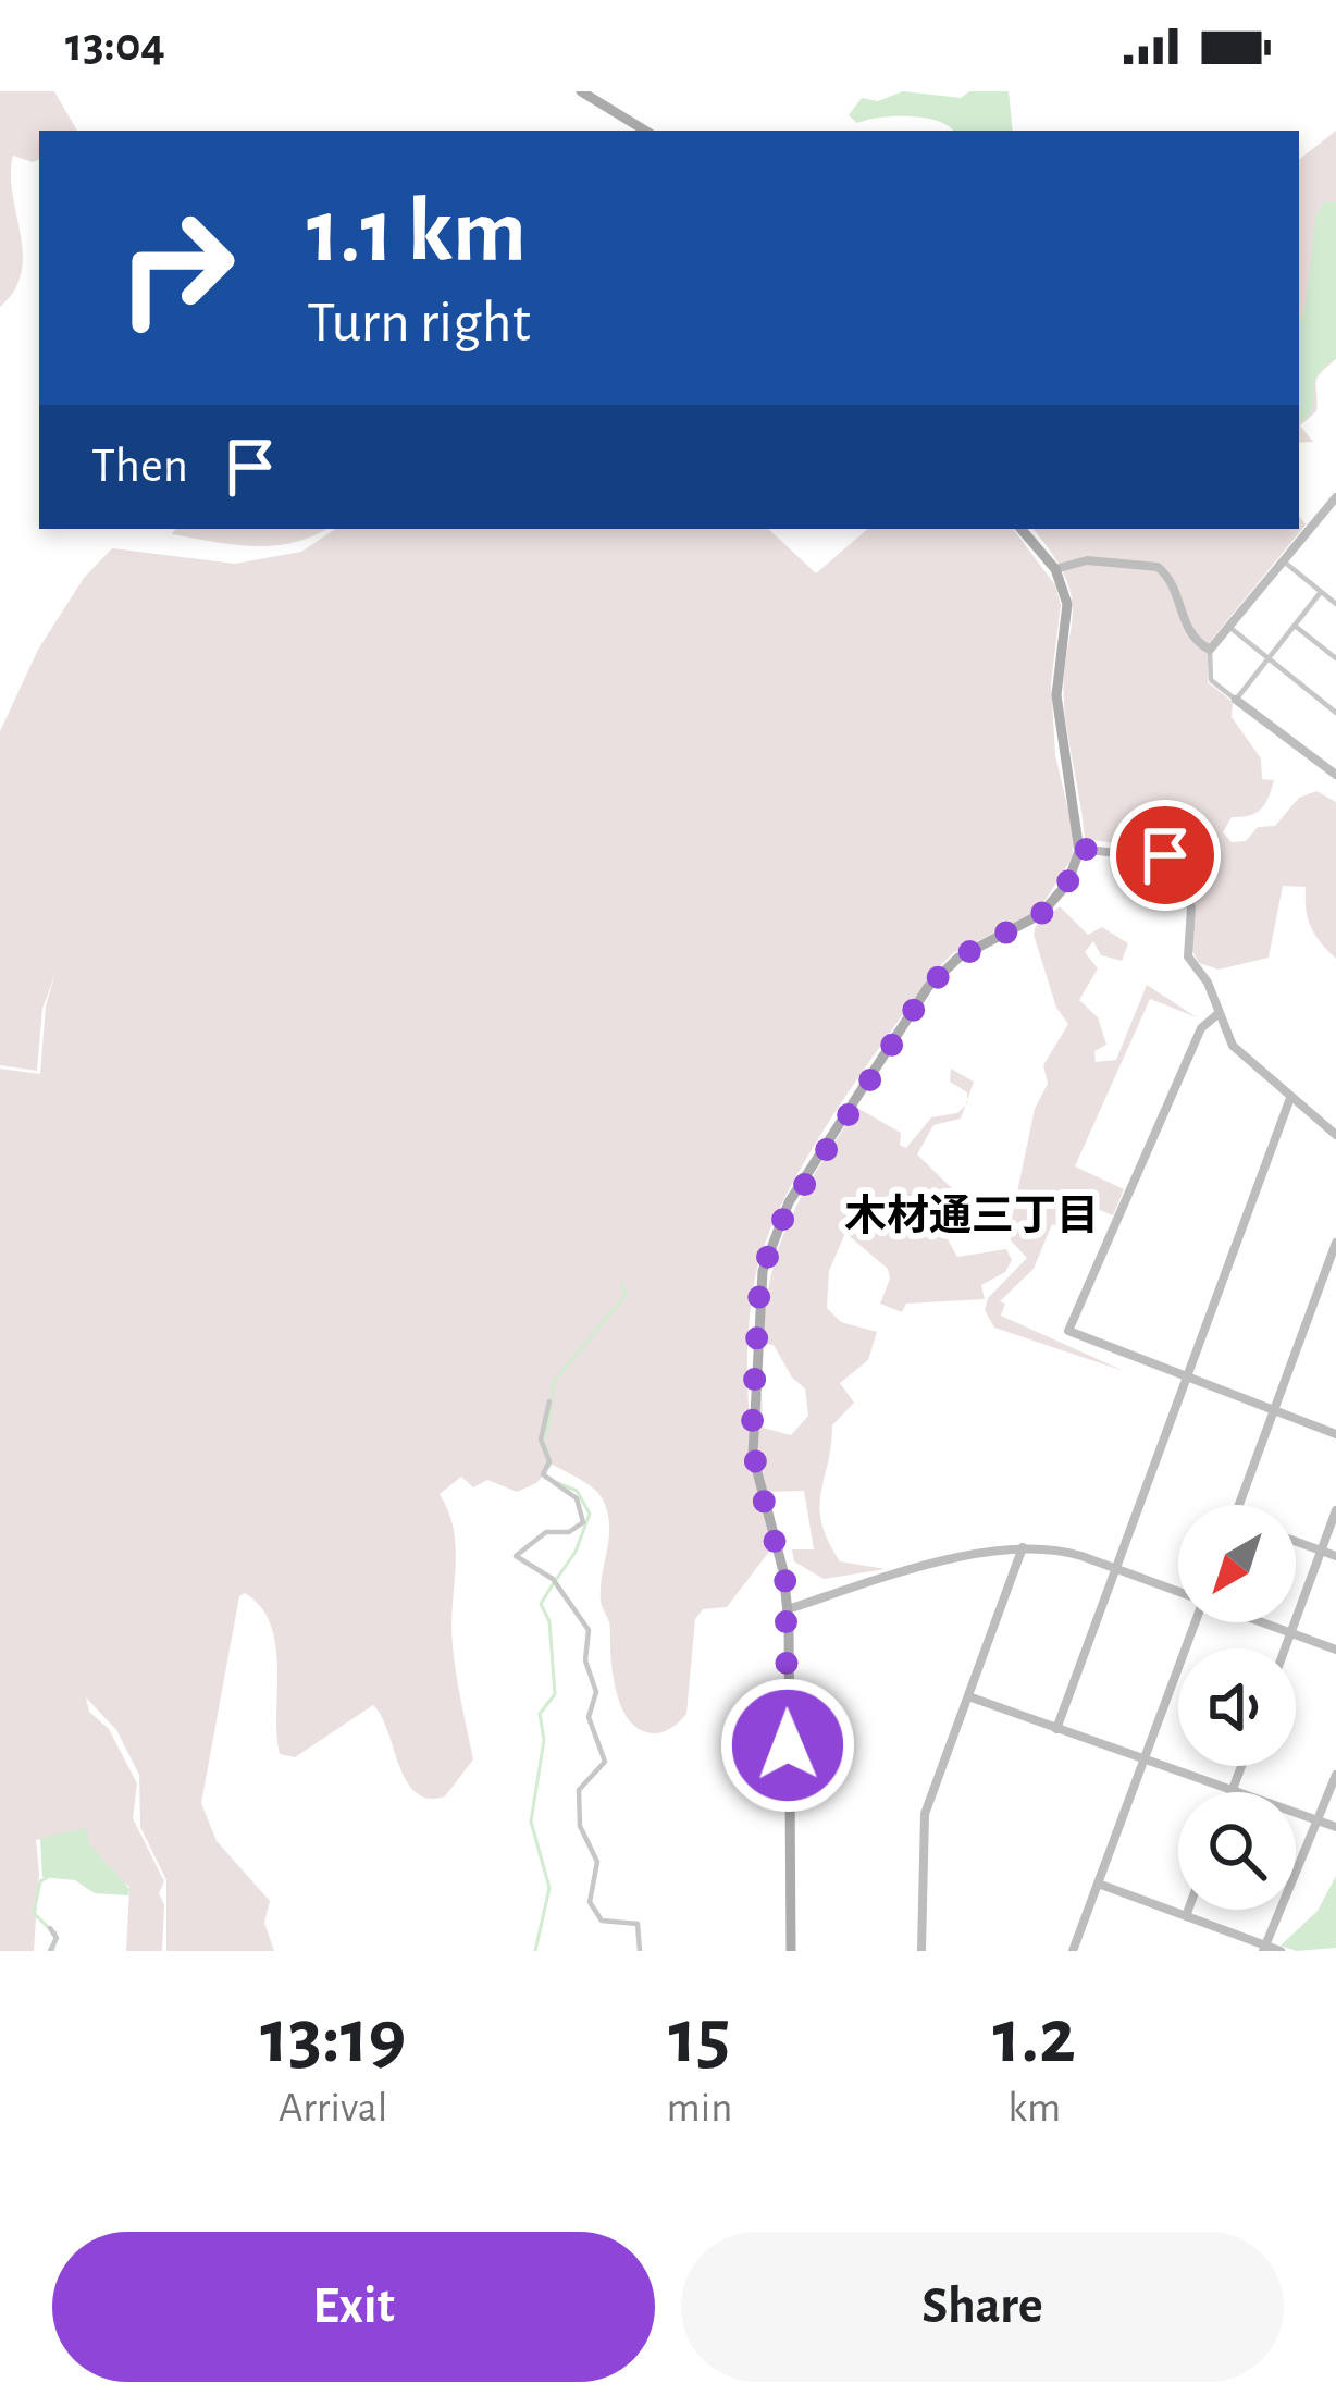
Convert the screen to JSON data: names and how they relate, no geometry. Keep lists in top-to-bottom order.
{
  "districts": ["木材通三丁目"],
  "north": "bottom left",
  "page": {
    "status": "13:04",
    "turn": ["1.1 km", "Turn right"],
    "then": "Then",
    "eta": [
      "13:19",
      "Arrival",
      "15",
      "min",
      "1.2",
      "km"
    ],
    "buttons": ["Exit", "Share"]
  }
}
